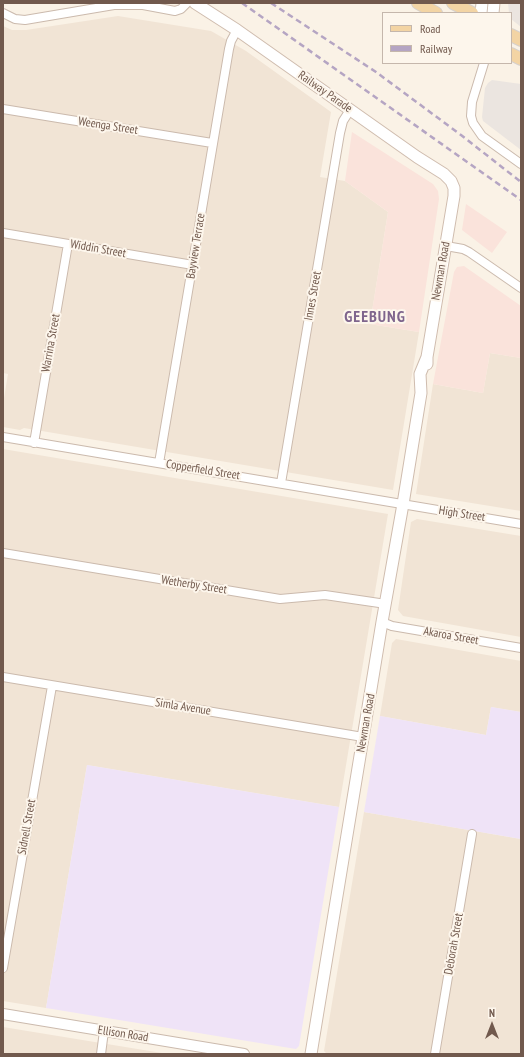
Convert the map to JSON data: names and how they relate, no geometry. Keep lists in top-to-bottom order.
{
  "streets": {
    "main road": ["Railway Parade", "Newman Road"],
    "street": [
      "Weenga Street",
      "Bayview Terrace",
      "Widdin Street",
      "Innes Street",
      "Warrina Street",
      "Copperfield Street",
      "High Street",
      "Wetherby Street",
      "Akaroa Street",
      "Simla Avenue",
      "Sidnell Street",
      "Deborah Street",
      "Ellison Road"
    ]
  },
  "crossings": [
    ["Railway Parade", "Bayview Terrace"],
    ["Railway Parade", "Newman Road"],
    ["Railway Parade", "Innes Street"],
    ["Weenga Street", "Bayview Terrace"],
    ["Bayview Terrace", "Widdin Street"],
    ["Bayview Terrace", "Copperfield Street"],
    ["Widdin Street", "Warrina Street"],
    ["Newman Road", "Copperfield Street"],
    ["Newman Road", "High Street"],
    ["Newman Road", "Wetherby Street"],
    ["Newman Road", "Akaroa Street"],
    ["Newman Road", "Simla Avenue"],
    ["Innes Street", "Copperfield Street"],
    ["Warrina Street", "Copperfield Street"],
    ["Copperfield Street", "High Street"],
    ["Simla Avenue", "Sidnell Street"]
  ],
  "districts": ["GEEBUNG"],
  "legend": ["Road", "Railway"],
  "north": "top"
}
